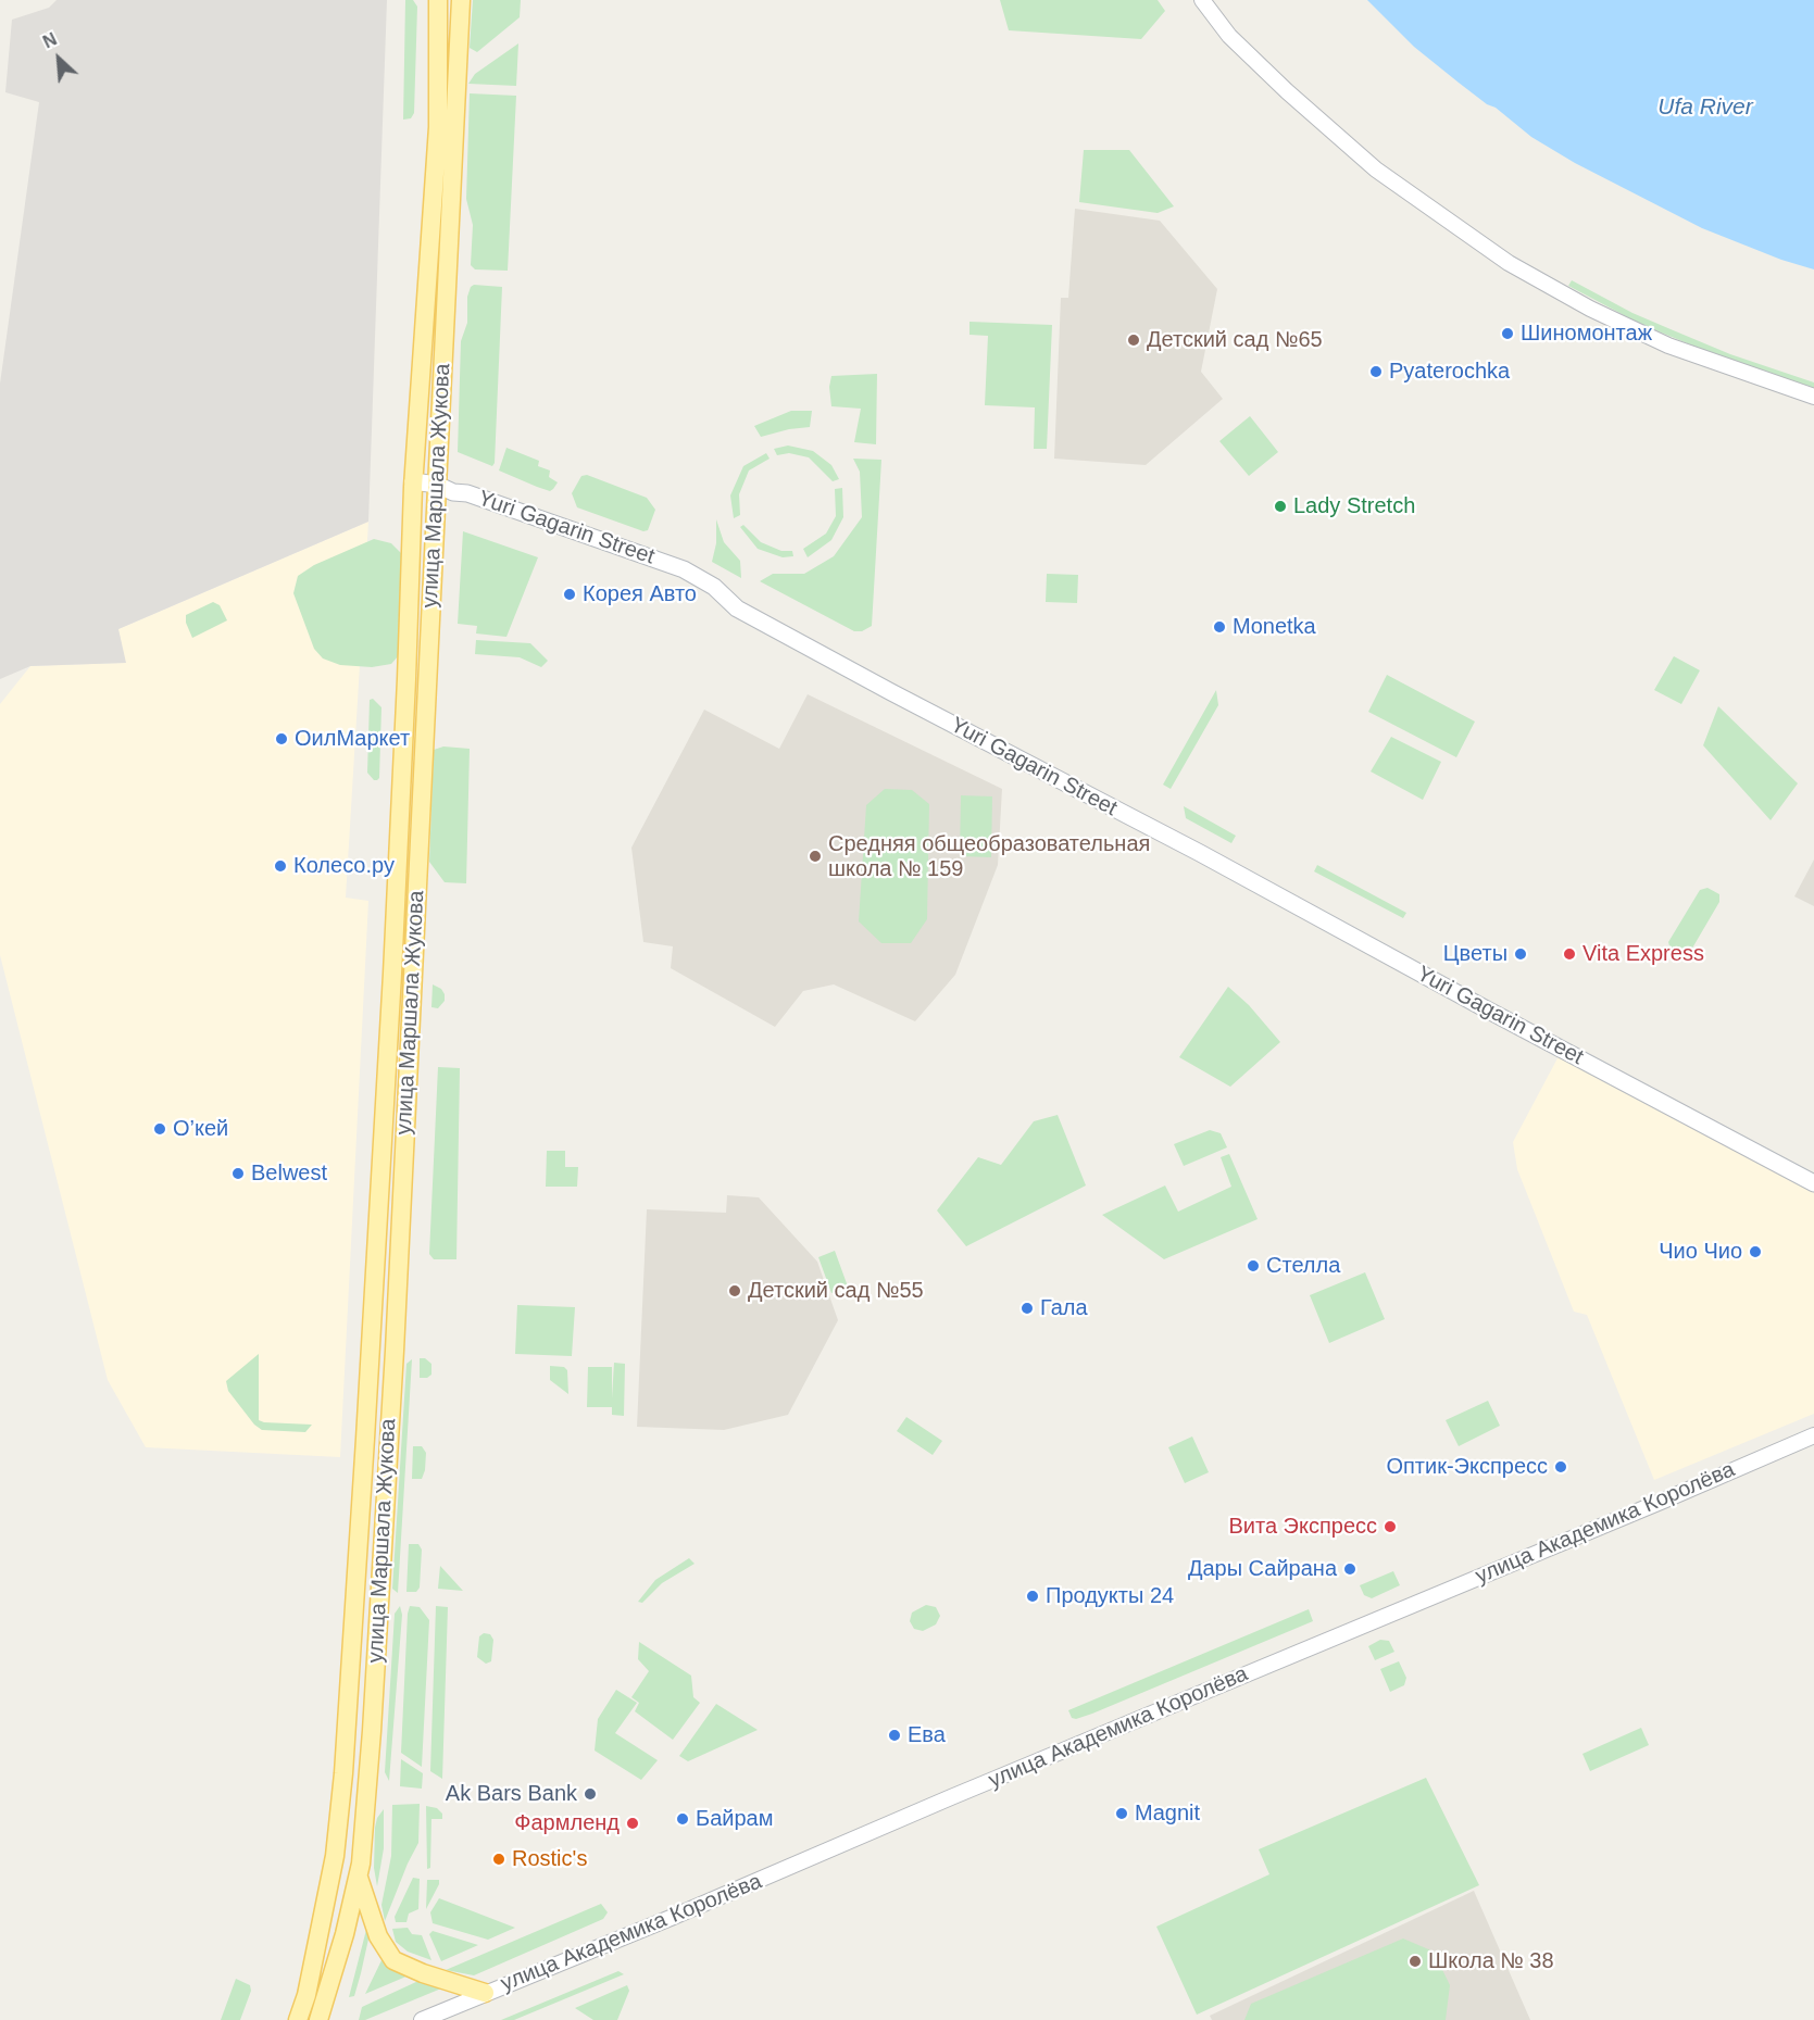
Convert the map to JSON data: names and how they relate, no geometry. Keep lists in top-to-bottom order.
{
  "streets": {
    "main road": ["улица Маршала Жукова", "Yuri Gagarin Street"],
    "street": ["улица Академика Королёва"]
  },
  "crossings": [
    ["улица Маршала Жукова", "Yuri Gagarin Street"]
  ],
  "water": ["Ufa River"],
  "places": [
    "Шиномонтаж",
    "Детский сад №65",
    "Pyaterochka",
    "Lady Stretch",
    "Корея Авто",
    "Monetka",
    "ОилМаркет",
    "Средняя общеобразовательная школа № 159",
    "Колесо.ру",
    "Цветы",
    "Vita Express",
    "О’кей",
    "Belwest",
    "Чио Чио",
    "Стелла",
    "Детский сад №55",
    "Гала",
    "Оптик-Экспресс",
    "Вита Экспресс",
    "Дары Сайрана",
    "Продукты 24",
    "Ева",
    "Ak Bars Bank",
    "Magnit",
    "Байрам",
    "Фармленд",
    "Rostic's",
    "Школа № 38"
  ],
  "north": "top left"
}
